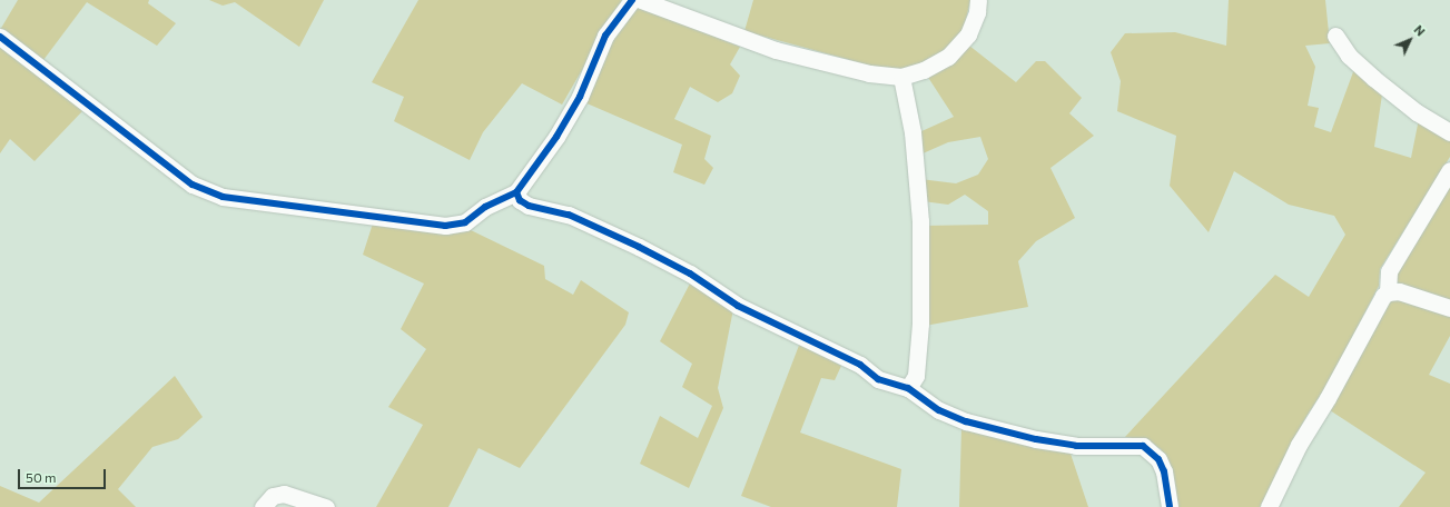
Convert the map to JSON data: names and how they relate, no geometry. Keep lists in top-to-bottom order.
{
  "scale_bar": "50 m",
  "north": "top right"
}
